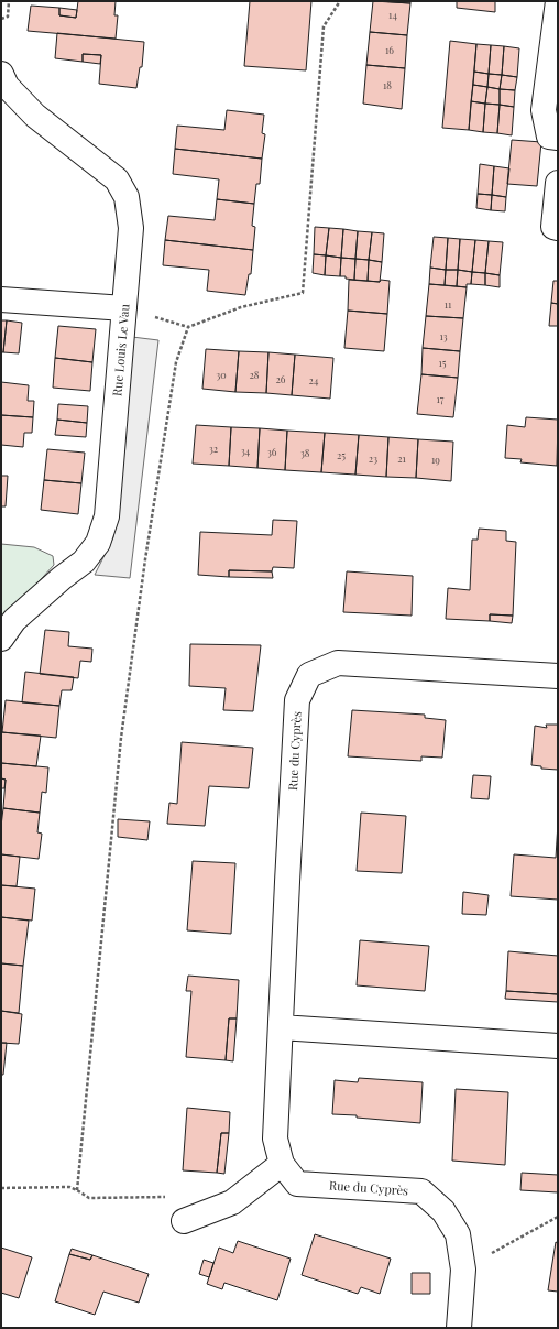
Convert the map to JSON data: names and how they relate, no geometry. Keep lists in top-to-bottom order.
{
  "streets": {
    "street": ["Rue Louis Le Vau", "Rue du Cyprès"]
  },
  "house_numbers": [
    "14",
    "16",
    "18",
    "11",
    "13",
    "15",
    "30",
    "28",
    "26",
    "24",
    "17",
    "32",
    "34",
    "36",
    "38",
    "25",
    "23",
    "21",
    "19"
  ]
}
